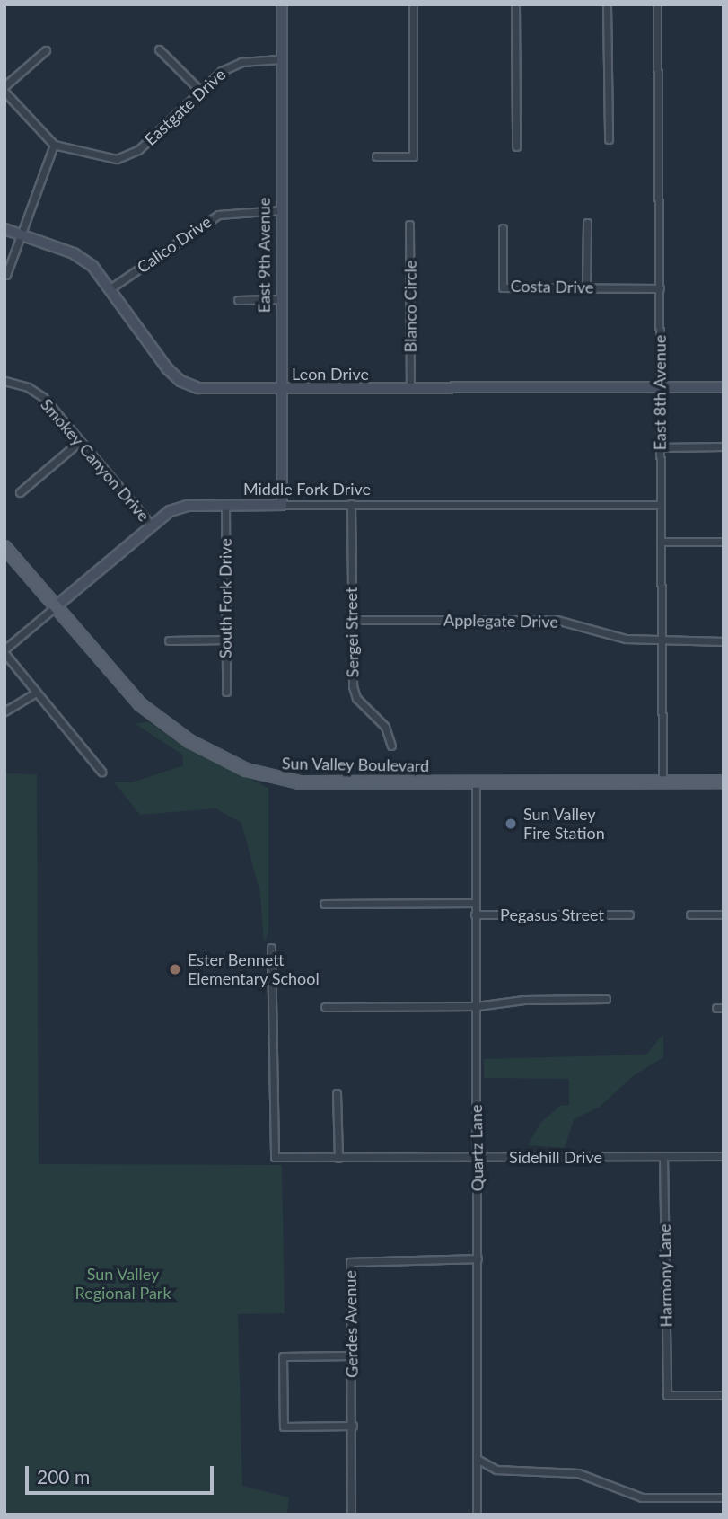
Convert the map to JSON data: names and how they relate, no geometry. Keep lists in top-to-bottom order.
{
  "streets": {
    "main road": ["Sun Valley Boulevard"],
    "street": [
      "Eastgate Drive",
      "Calico Drive",
      "East 9th Avenue",
      "Costa Drive",
      "Blanco Circle",
      "Leon Drive",
      "East 8th Avenue",
      "Smokey Canyon Drive",
      "Middle Fork Drive",
      "South Fork Drive",
      "Applegate Drive",
      "Sergei Street",
      "Pegasus Street",
      "Quartz Lane",
      "Sidehill Drive",
      "Harmony Lane",
      "Gerdes Avenue"
    ]
  },
  "crossings": [
    ["Eastgate Drive", "East 9th Avenue"],
    ["Calico Drive", "East 9th Avenue"],
    ["Calico Drive", "Leon Drive"],
    ["East 9th Avenue", "Leon Drive"],
    ["East 9th Avenue", "Middle Fork Drive"],
    ["Costa Drive", "East 8th Avenue"],
    ["Blanco Circle", "Leon Drive"],
    ["Leon Drive", "East 8th Avenue"],
    ["East 8th Avenue", "Middle Fork Drive"],
    ["East 8th Avenue", "Applegate Drive"],
    ["East 8th Avenue", "Sun Valley Boulevard"],
    ["Smokey Canyon Drive", "Middle Fork Drive"],
    ["Middle Fork Drive", "South Fork Drive"],
    ["Middle Fork Drive", "Sergei Street"],
    ["Middle Fork Drive", "Sun Valley Boulevard"],
    ["Applegate Drive", "Sergei Street"],
    ["Sun Valley Boulevard", "Quartz Lane"],
    ["Pegasus Street", "Quartz Lane"],
    ["Quartz Lane", "Sidehill Drive"],
    ["Quartz Lane", "Gerdes Avenue"],
    ["Sidehill Drive", "Harmony Lane"]
  ],
  "parks": ["Sun Valley Regional Park"],
  "places": ["Sun Valley Fire Station", "Ester Bennett Elementary School"],
  "scale_bar": "200 m"
}
